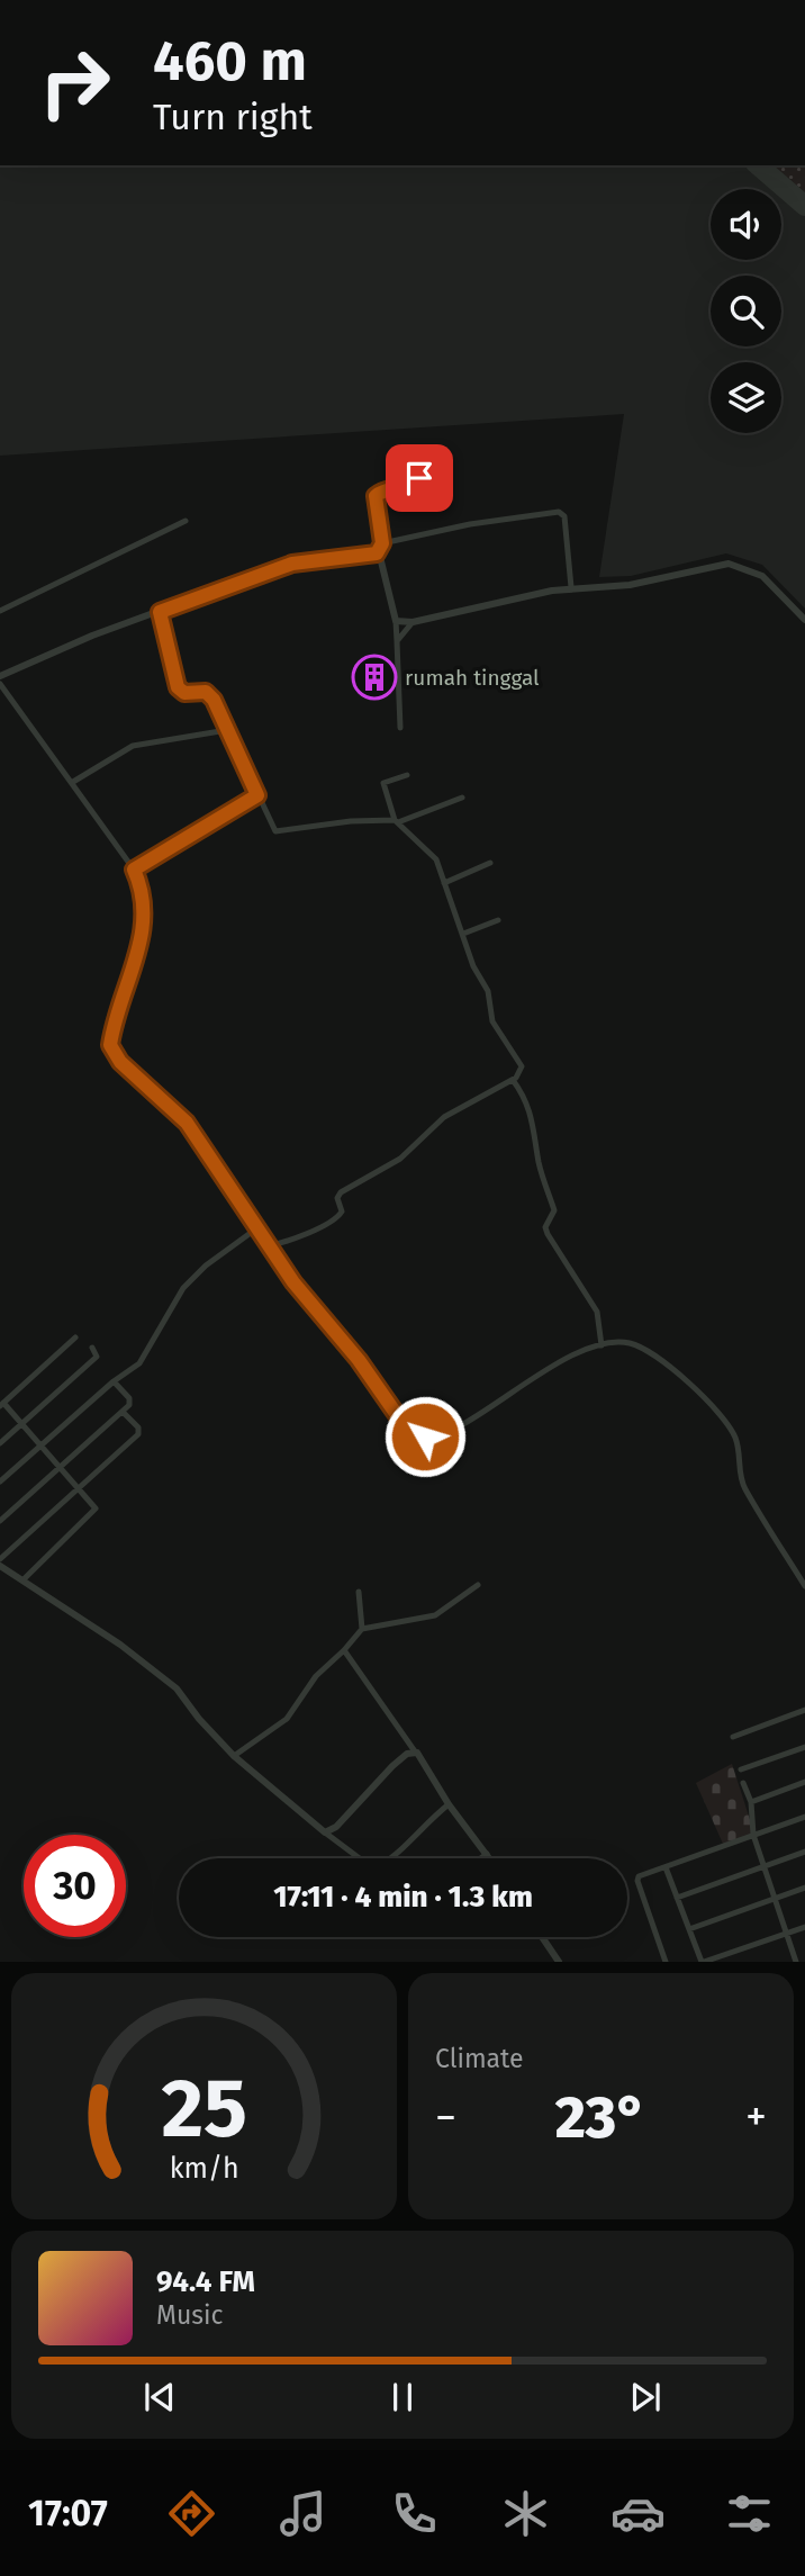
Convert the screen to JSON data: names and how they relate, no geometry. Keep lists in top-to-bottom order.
{
  "places": {
    "building": ["rumah tinggal"]
  },
  "page": {
    "turn": ["460 m", "Turn right"],
    "limit": "30",
    "trip": "17:11 · 4 min · 1.3 km",
    "tile": "Climate",
    "heat": ["−", "23°", "+"],
    "song": ["94.4 FM", "Music"],
    "tabs": "17:07",
    "gauge": ["25", "km/h"]
  }
}
